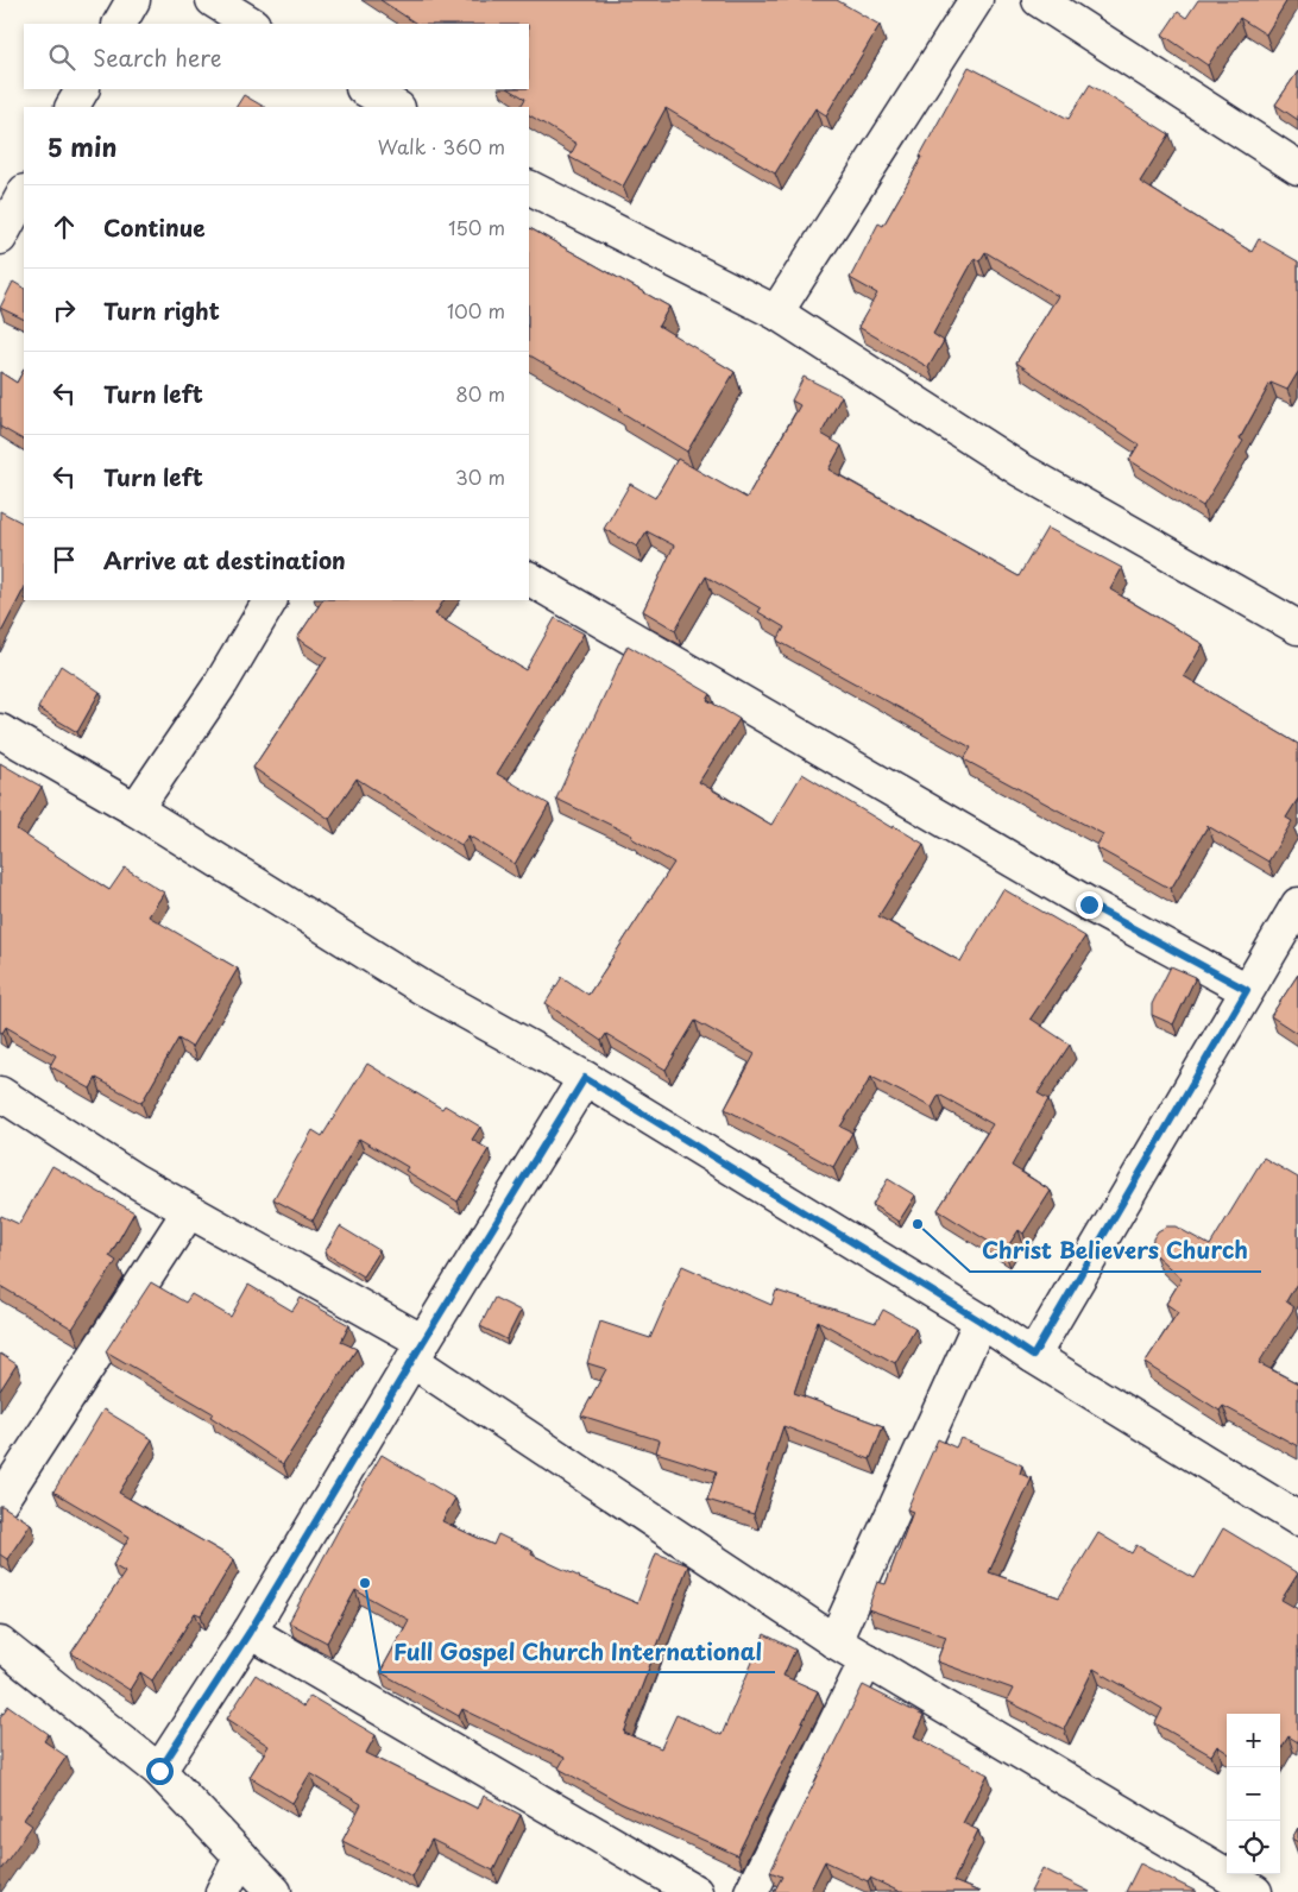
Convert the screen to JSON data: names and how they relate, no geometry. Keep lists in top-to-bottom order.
{
  "places": ["Christ Believers Church", "Full Gospel Church International"],
  "page": {
    "search": "Search here",
    "heading": ["5 min", "Walk · 360 m"],
    "list": [
      ["Continue", "150 m"],
      ["Turn right", "100 m"],
      ["Turn left", "80 m"],
      ["Turn left", "30 m"],
      "Arrive at destination"
    ],
    "map_buttons": ["+", "−"]
  }
}
